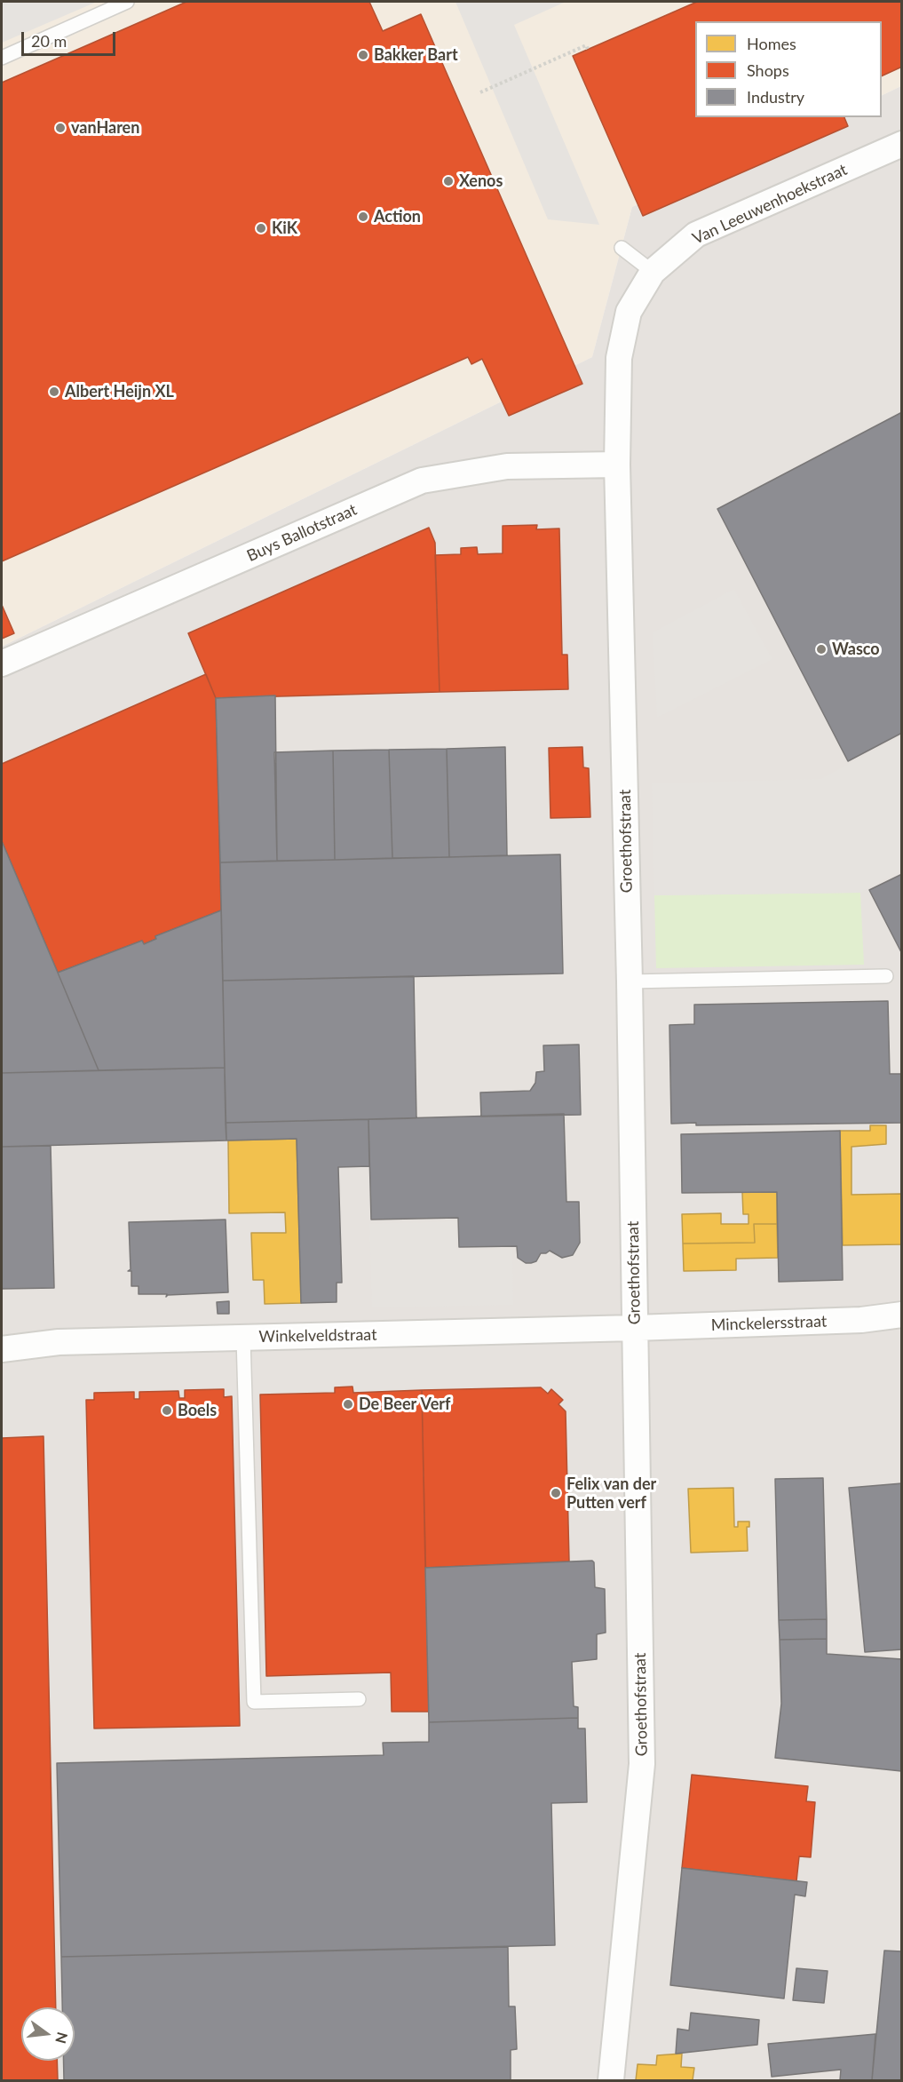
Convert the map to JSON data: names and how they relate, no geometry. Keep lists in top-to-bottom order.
{
  "streets": {
    "street": [
      "Van Leeuwenhoekstraat",
      "Buys Ballotstraat",
      "Groethofstraat",
      "Minckelersstraat",
      "Winkelveldstraat"
    ]
  },
  "crossings": [
    ["Van Leeuwenhoekstraat", "Buys Ballotstraat"],
    ["Van Leeuwenhoekstraat", "Groethofstraat"],
    ["Buys Ballotstraat", "Groethofstraat"],
    ["Groethofstraat", "Minckelersstraat"],
    ["Groethofstraat", "Winkelveldstraat"],
    ["Minckelersstraat", "Winkelveldstraat"]
  ],
  "places": [
    "Bakker Bart",
    "vanHaren",
    "Xenos",
    "Action",
    "KiK",
    "Albert Heijn XL",
    "Wasco",
    "De Beer Verf",
    "Boels",
    "Felix van der Putten verf"
  ],
  "legend": ["Homes", "Shops", "Industry"],
  "scale_bar": "20 m",
  "north": "right"
}
